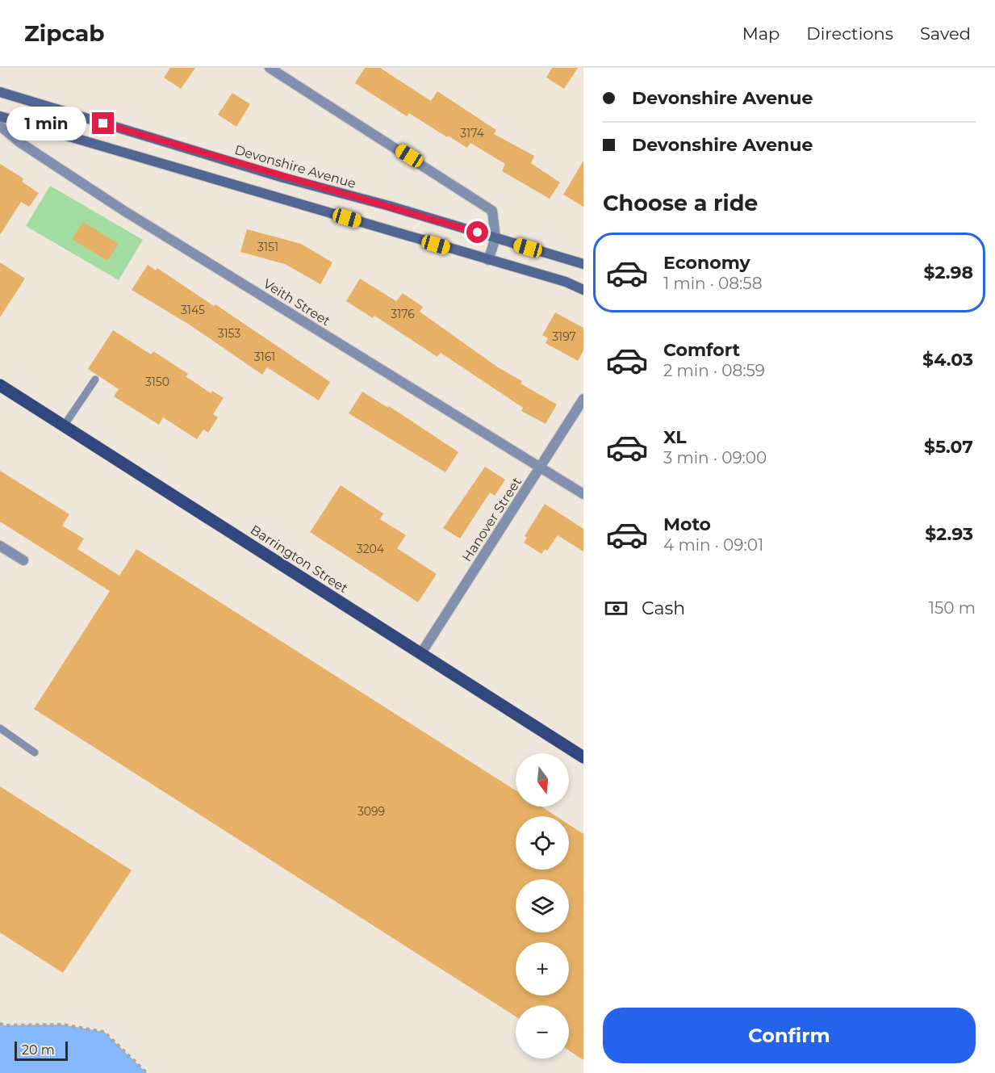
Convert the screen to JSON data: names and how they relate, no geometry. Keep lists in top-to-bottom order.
{
  "streets": {
    "main road": ["Barrington Street"],
    "street": ["Devonshire Avenue", "Veith Street", "Hanover Street"]
  },
  "crossings": [
    ["Veith Street", "Hanover Street"],
    ["Hanover Street", "Barrington Street"]
  ],
  "house_numbers": [
    "3174",
    "3151",
    "3145",
    "3176",
    "3153",
    "3197",
    "3161",
    "3150",
    "3204",
    "3099"
  ],
  "scale_bar": "20 m",
  "north": "bottom",
  "page": {
    "header": "Zipcab",
    "nav": ["Map", "Directions", "Saved"],
    "banner": ["Devonshire Avenue", "Devonshire Avenue"],
    "bubble": "1 min",
    "heading": "Choose a ride",
    "list": [
      {
        "name": "Economy",
        "note": "1 min · 08:58",
        "value": "$2.98"
      },
      {
        "name": "Comfort",
        "note": "2 min · 08:59",
        "value": "$4.03"
      },
      {
        "name": "XL",
        "note": "3 min · 09:00",
        "value": "$5.07"
      },
      {
        "name": "Moto",
        "note": "4 min · 09:01",
        "value": "$2.93"
      }
    ],
    "pay": ["Cash", "150 m"],
    "map_buttons": ["+", "−"],
    "buttons": "Confirm",
    "scale": "20 m"
  }
}
